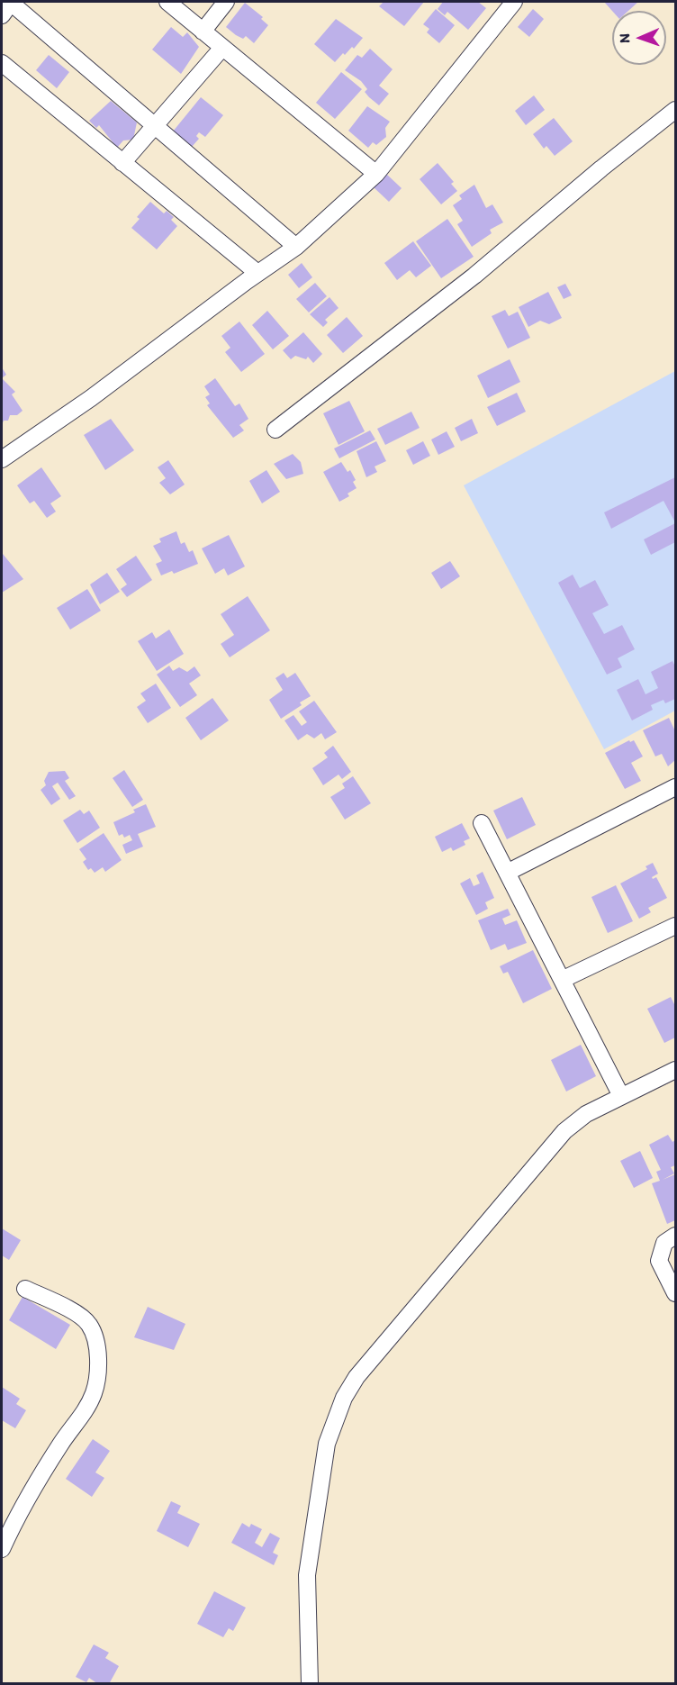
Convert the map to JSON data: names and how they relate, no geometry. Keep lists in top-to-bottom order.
{
  "north": "left"
}
